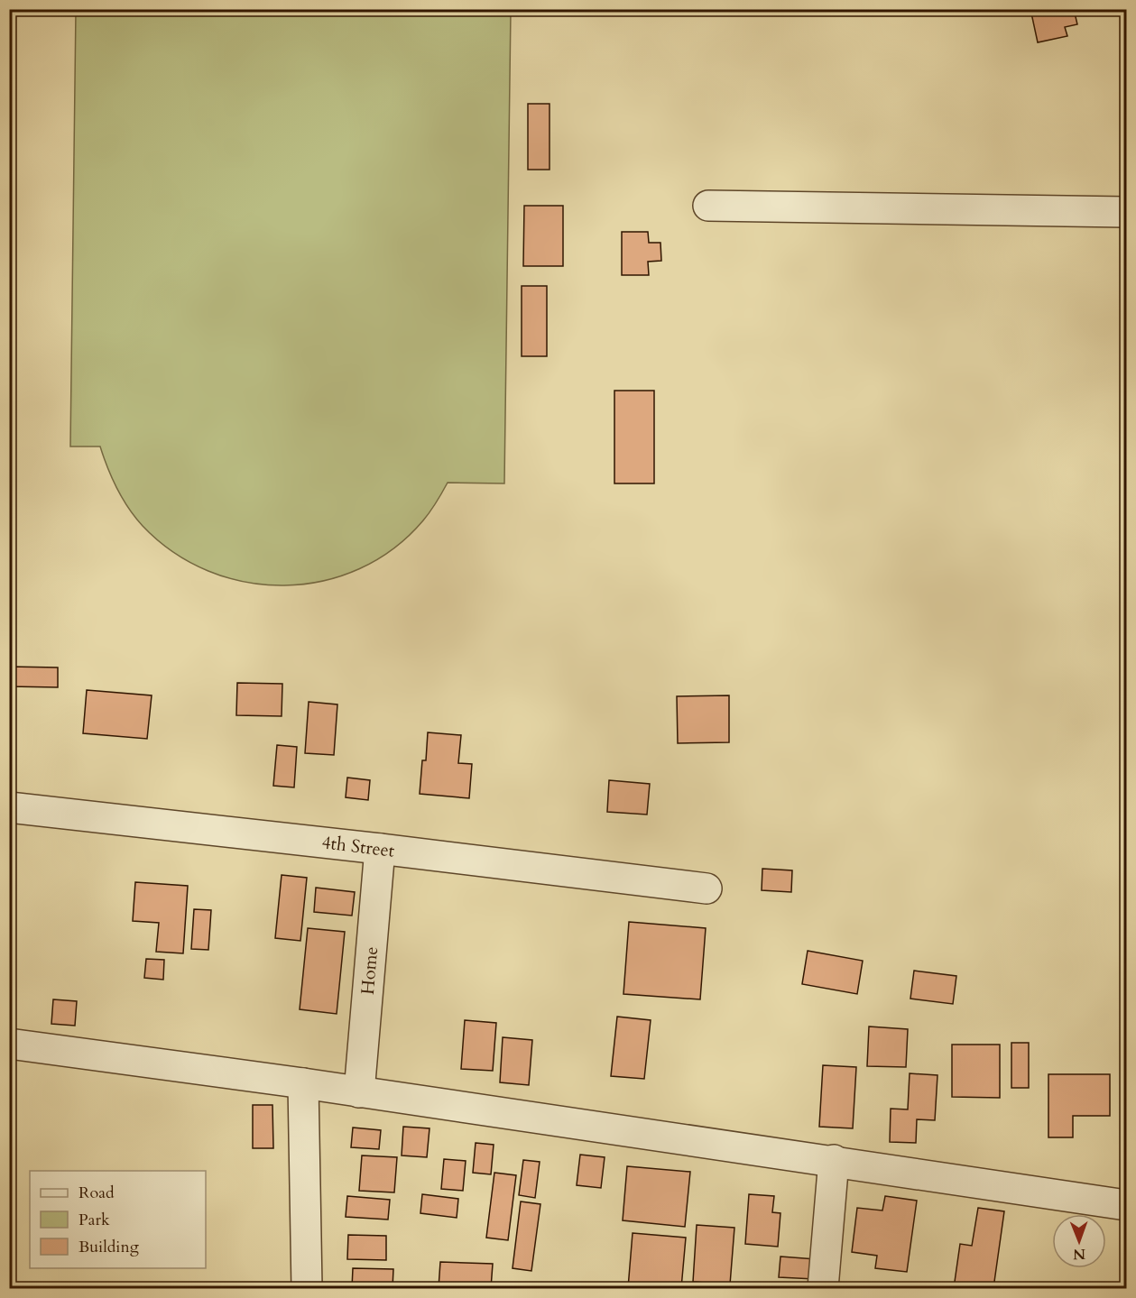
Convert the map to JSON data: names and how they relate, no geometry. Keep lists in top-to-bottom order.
{
  "streets": {
    "street": ["4th Street", "Home"]
  },
  "crossings": [
    ["4th Street", "Home"]
  ],
  "legend": ["Road", "Park", "Building"],
  "north": "bottom"
}
